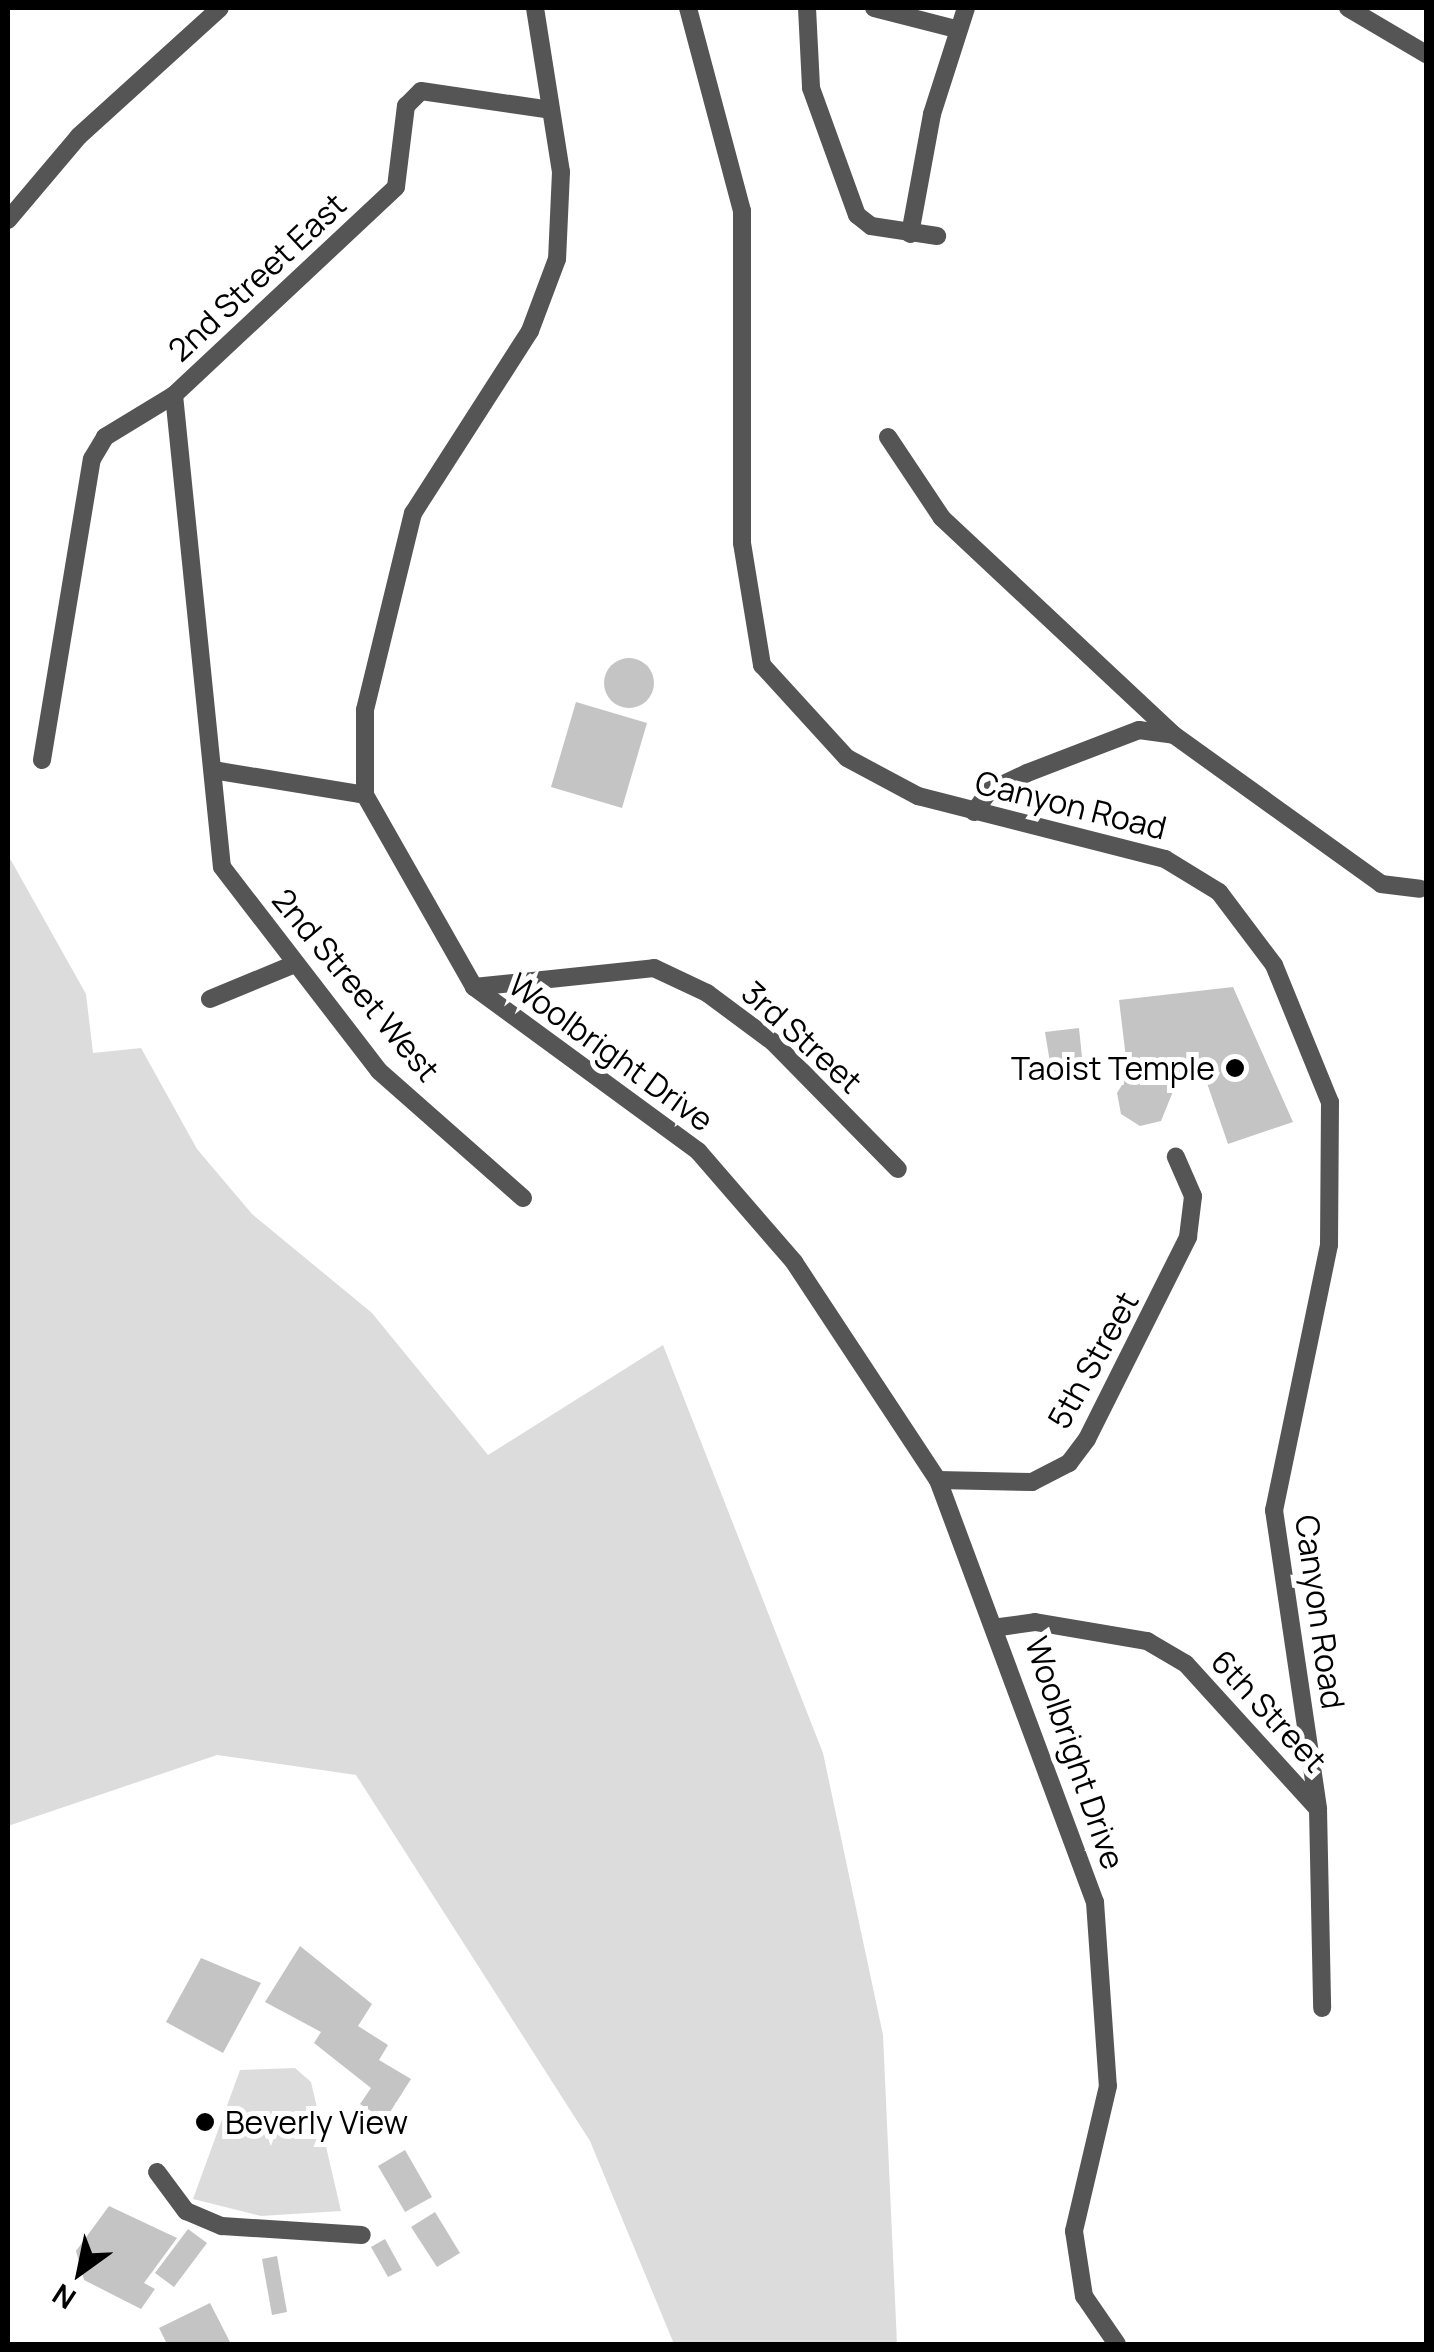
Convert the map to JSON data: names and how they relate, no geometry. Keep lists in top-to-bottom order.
{
  "streets": {
    "street": [
      "2nd Street East",
      "Canyon Road",
      "2nd Street West",
      "3rd Street",
      "Woolbright Drive",
      "5th Street",
      "6th Street"
    ]
  },
  "crossings": [
    ["2nd Street East", "2nd Street West"],
    ["2nd Street East", "Woolbright Drive"],
    ["Canyon Road", "6th Street"],
    ["3rd Street", "Woolbright Drive"],
    ["Woolbright Drive", "5th Street"],
    ["Woolbright Drive", "6th Street"]
  ],
  "places": ["Taoist Temple", "Beverly View"],
  "north": "bottom left"
}
